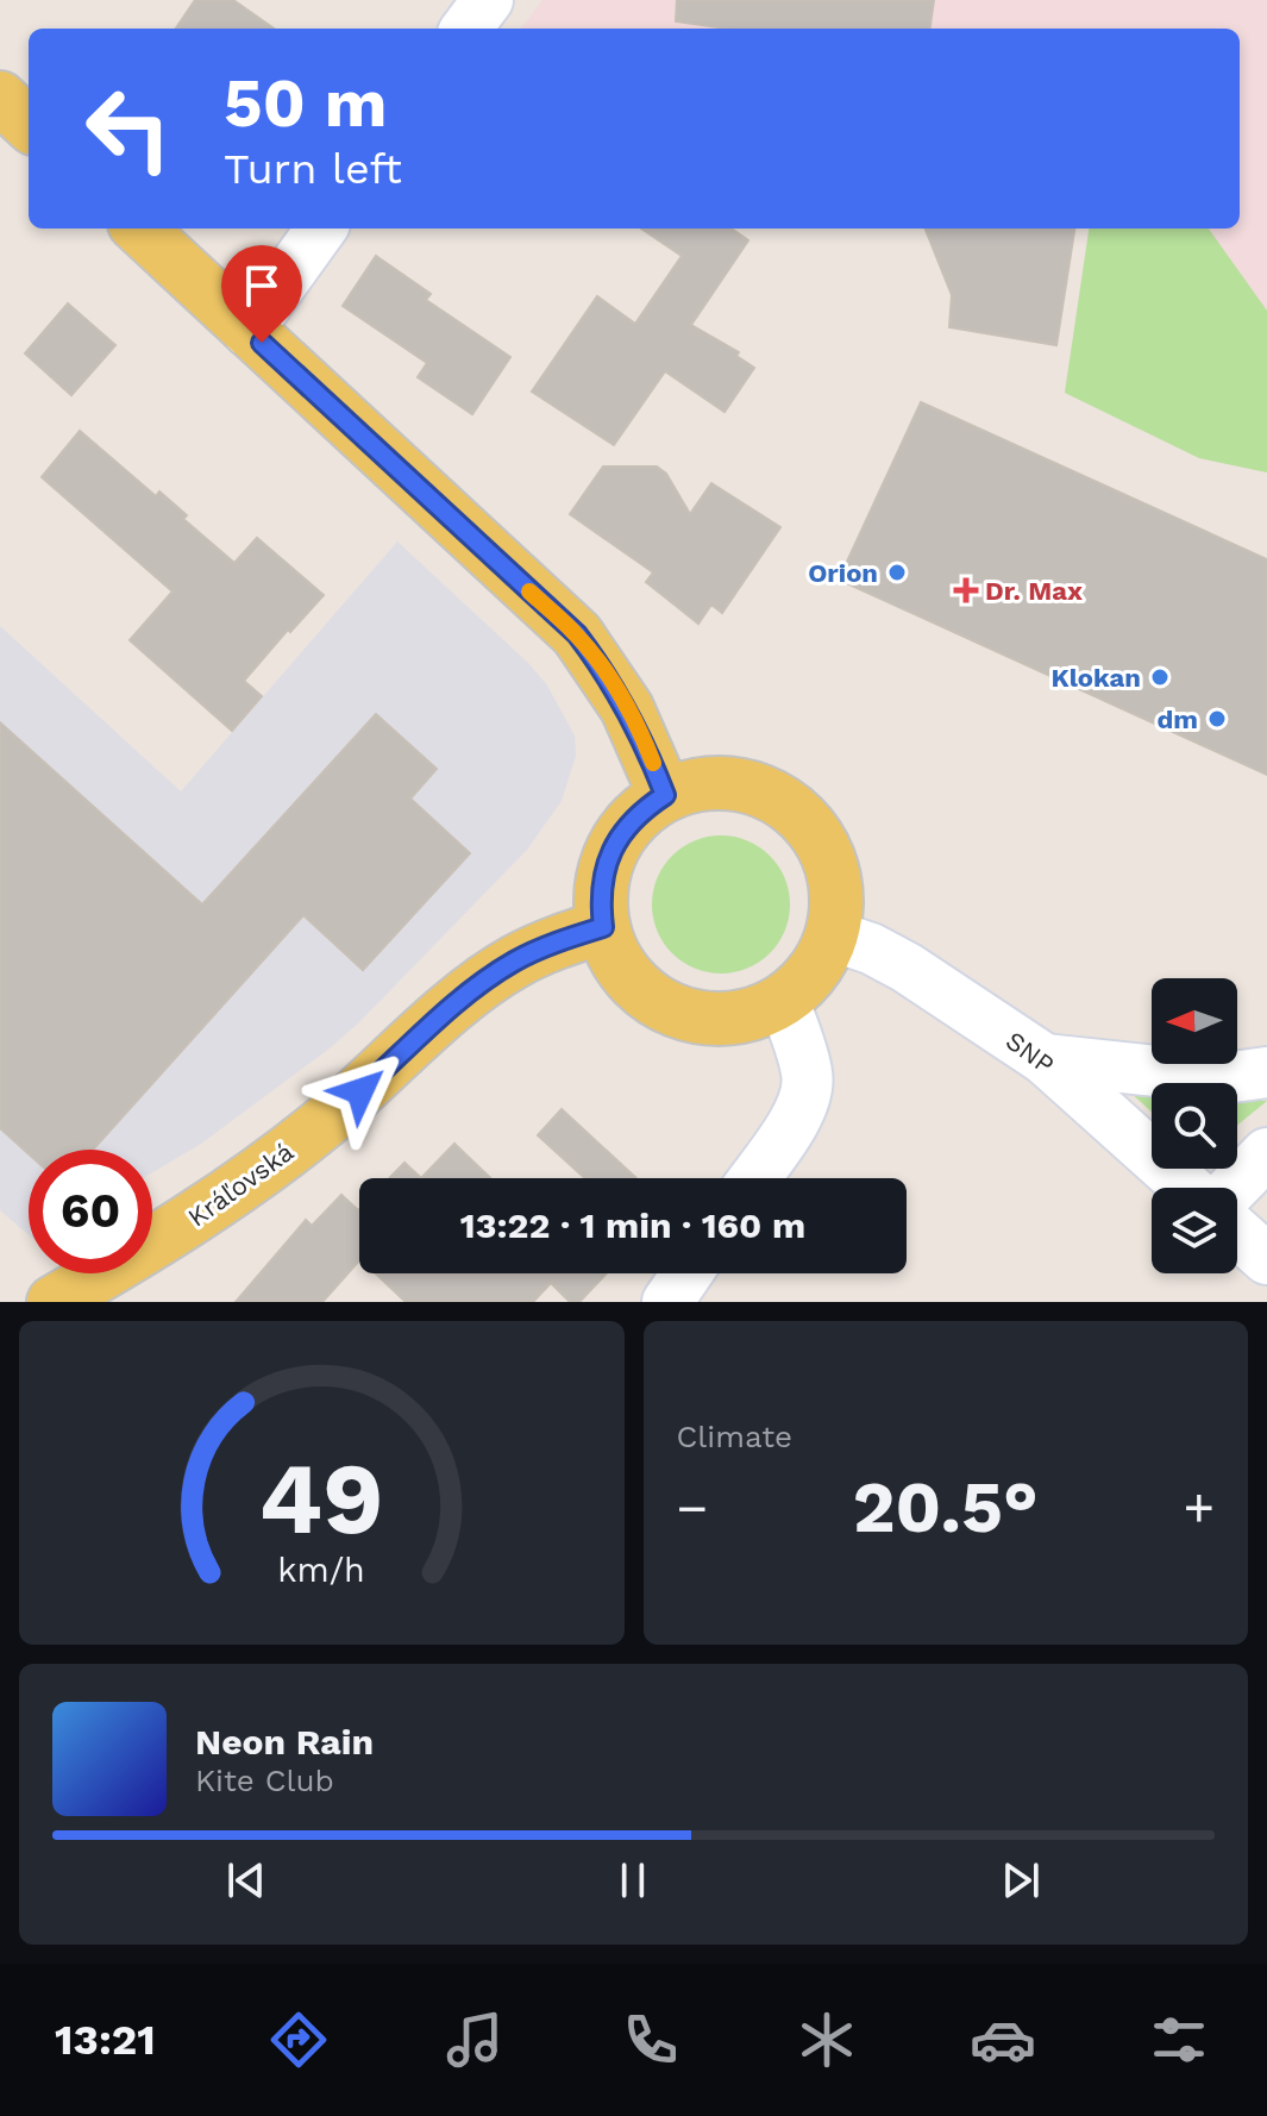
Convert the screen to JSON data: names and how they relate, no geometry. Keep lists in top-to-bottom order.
{
  "streets": {
    "main road": ["Kráľovská"],
    "street": ["SNP"]
  },
  "crossings": [
    ["SNP", "Kráľovská"]
  ],
  "places": {
    "other": ["Orion", "Klokan", "dm"],
    "health": ["Dr. Max"]
  },
  "north": "left",
  "page": {
    "turn": ["50 m", "Turn left"],
    "limit": "60",
    "trip": "13:22 · 1 min · 160 m",
    "tile": "Climate",
    "heat": ["−", "20.5°", "+"],
    "song": ["Neon Rain", "Kite Club"],
    "tabs": "13:21",
    "gauge": ["49", "km/h"]
  }
}
